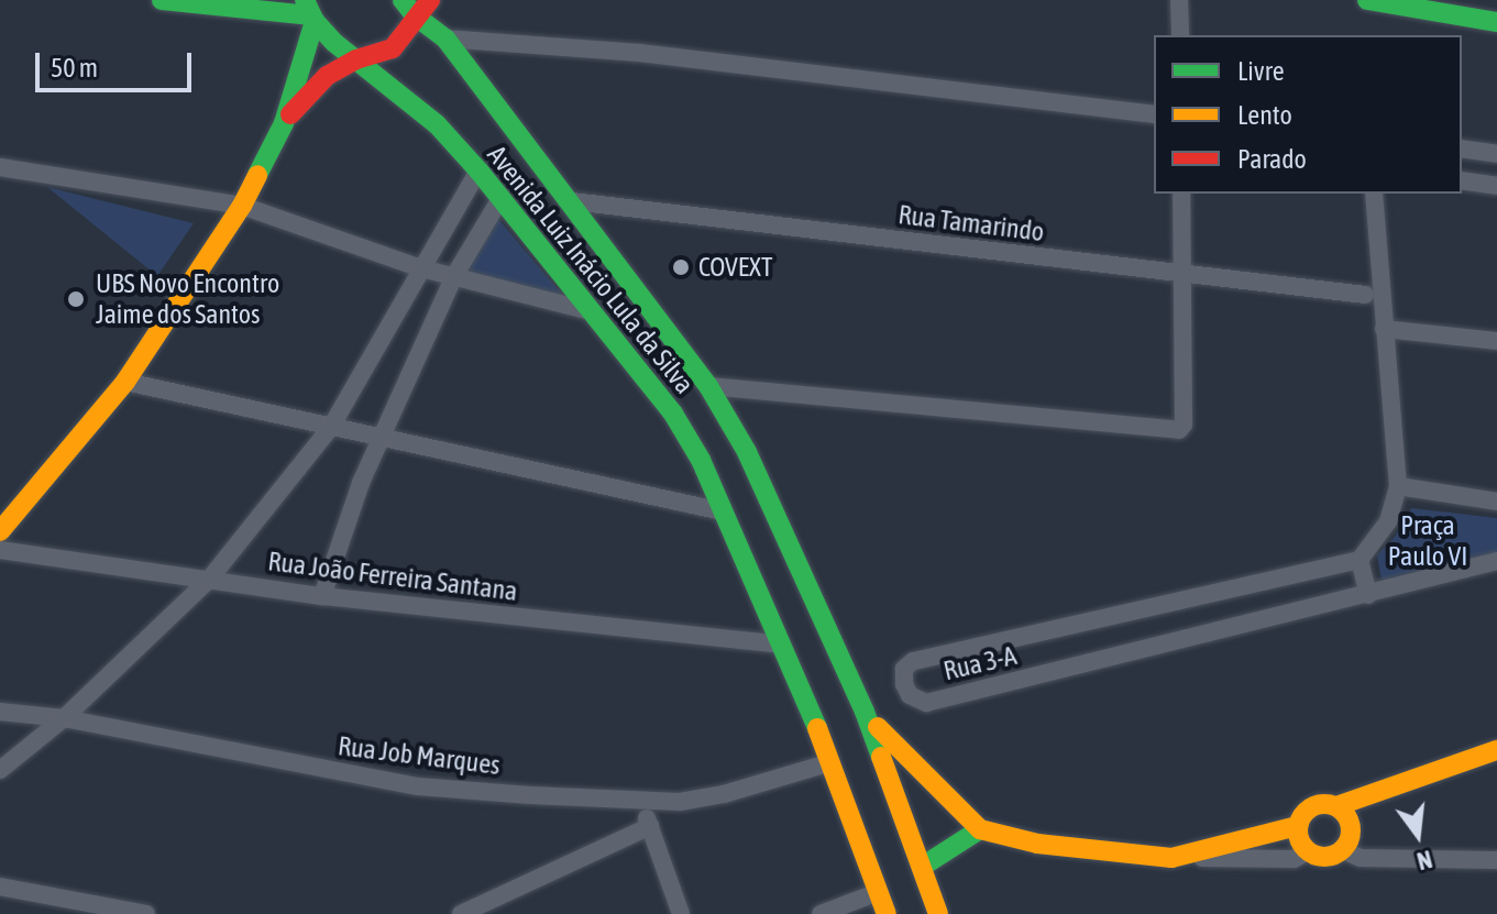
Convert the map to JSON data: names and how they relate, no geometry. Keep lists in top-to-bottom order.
{
  "streets": {
    "street": [
      "Rua Tamarindo",
      "Avenida Luiz Inácio Lula da Silva",
      "Rua João Ferreira Santana",
      "Rua 3-A",
      "Rua Job Marques"
    ]
  },
  "crossings": [
    ["Rua Tamarindo", "Avenida Luiz Inácio Lula da Silva"],
    ["Avenida Luiz Inácio Lula da Silva", "Rua João Ferreira Santana"],
    ["Avenida Luiz Inácio Lula da Silva", "Rua Job Marques"]
  ],
  "parks": ["Praça Paulo VI"],
  "places": ["COVEXT", "UBS Novo Encontro Jaime dos Santos"],
  "legend": ["Livre", "Lento", "Parado"],
  "scale_bar": "50 m",
  "north": "bottom"
}
